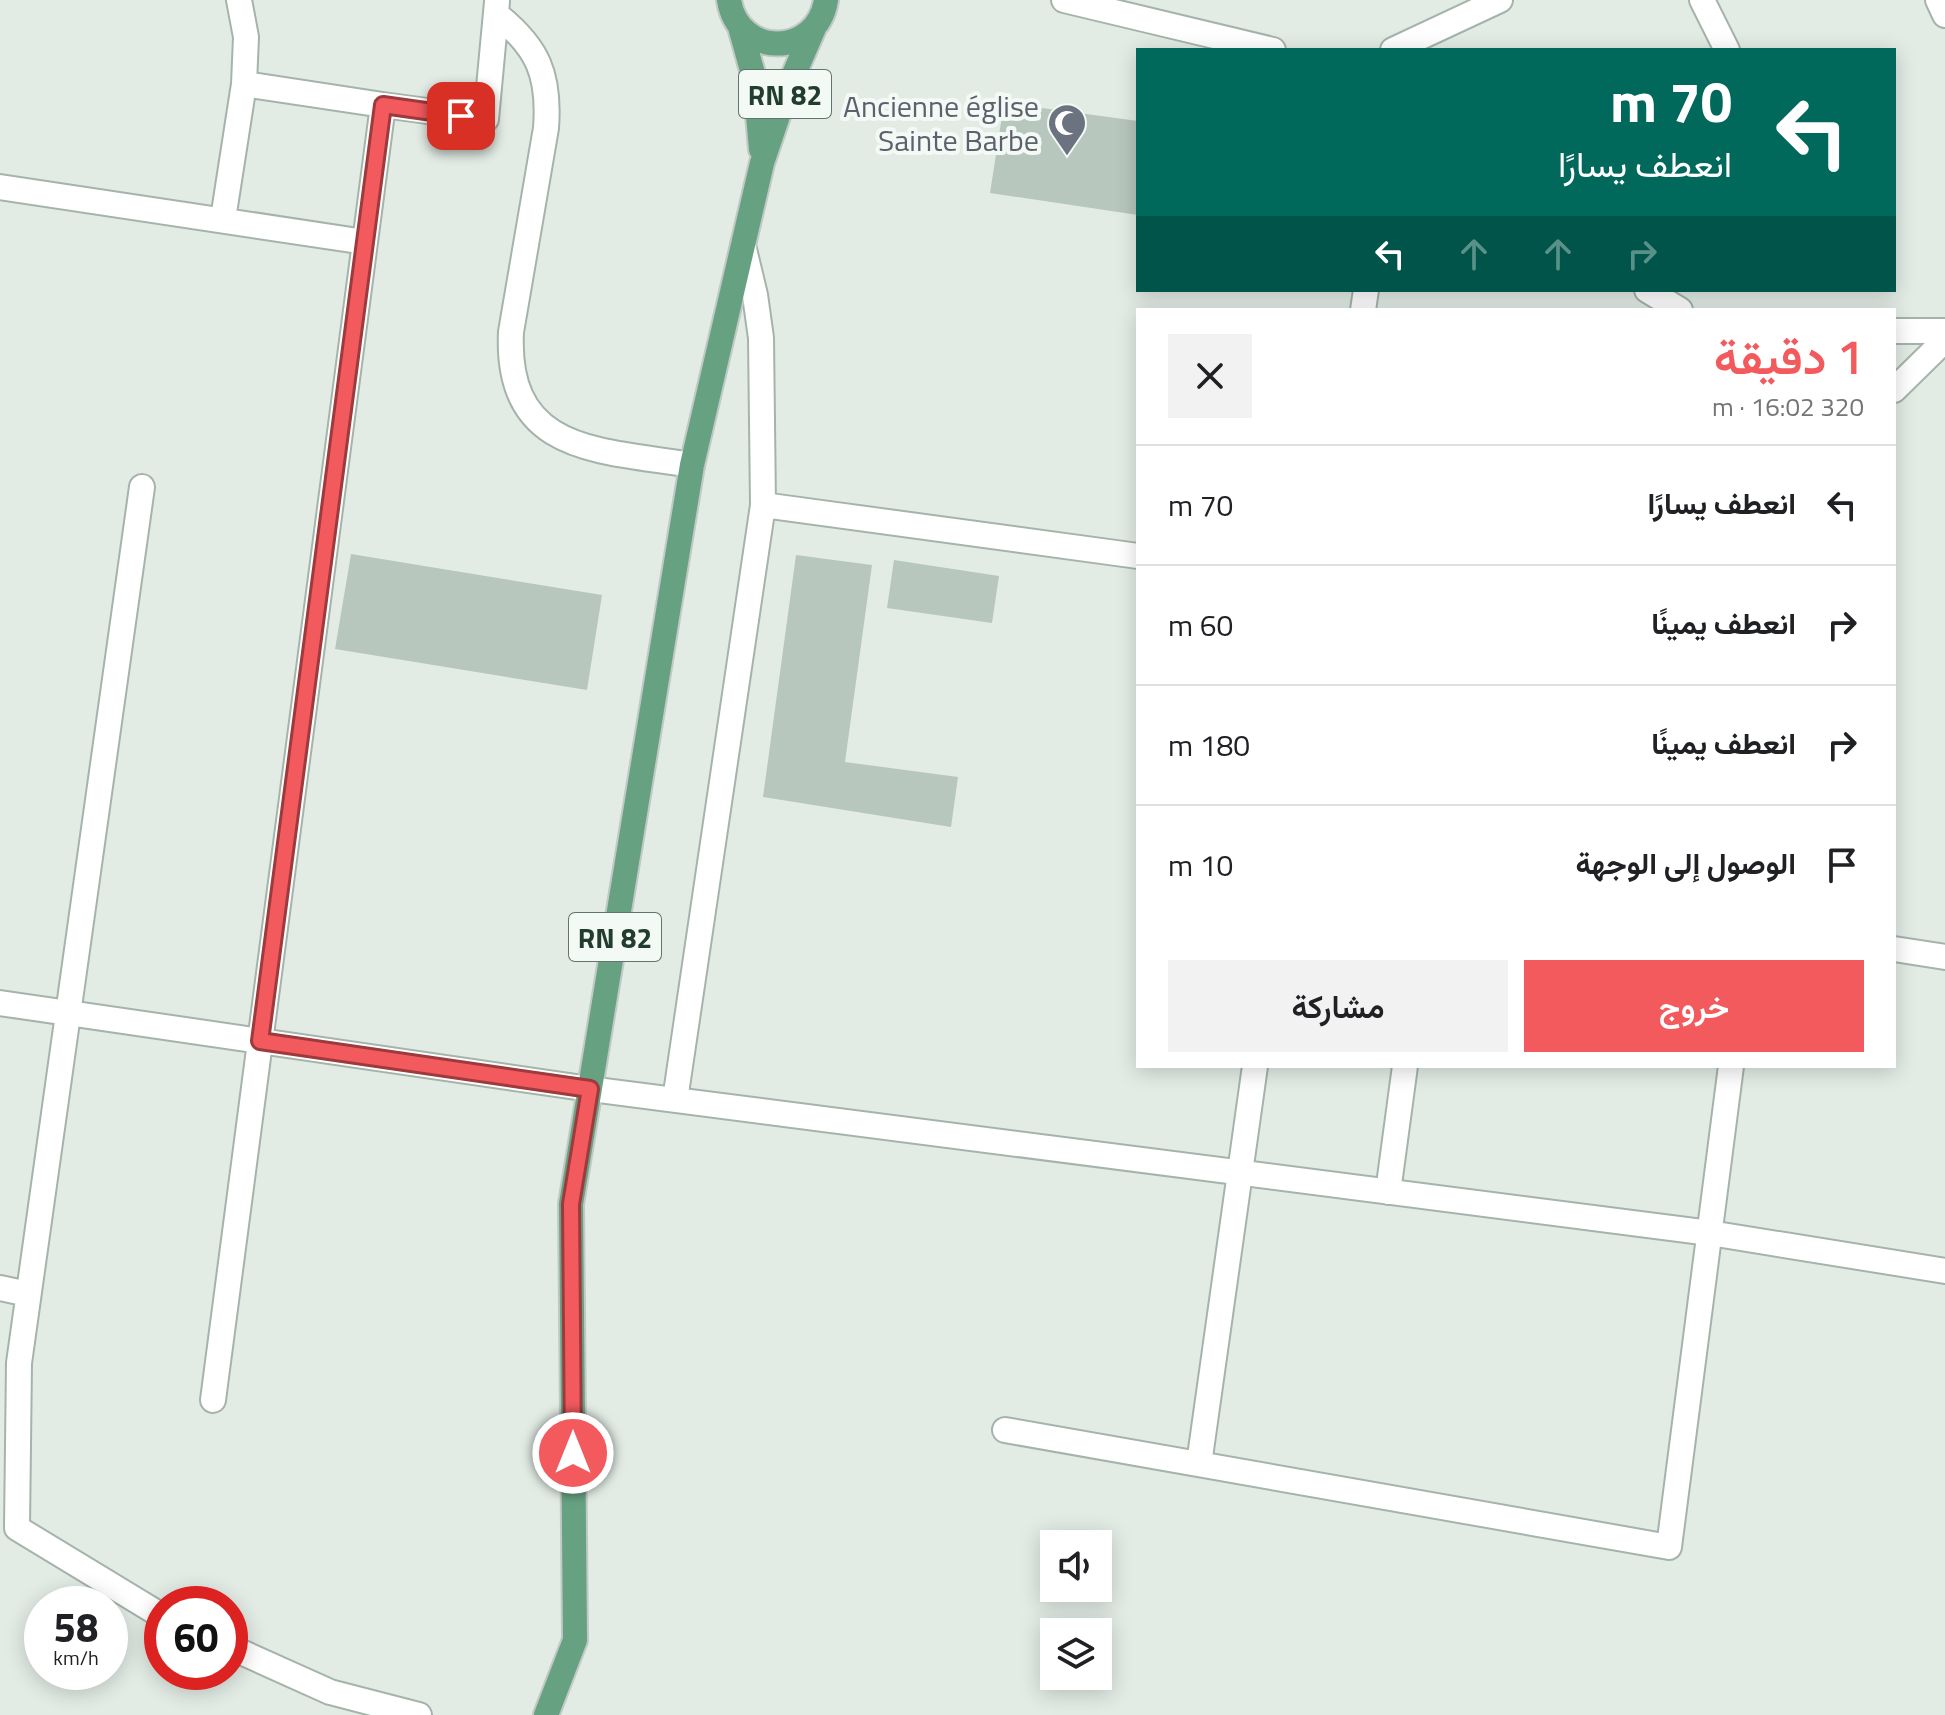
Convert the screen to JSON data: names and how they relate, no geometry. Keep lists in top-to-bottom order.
{
  "streets": {
    "main road": ["RN 82"]
  },
  "places": {
    "mosque": ["Ancienne église Sainte Barbe"]
  },
  "page": {
    "turn": ["70 m", "انعطف يسارًا"],
    "heading": ["1 دقيقة", "320 m · 16:02"],
    "list": [
      {
        "name": "انعطف يسارًا",
        "value": "70 m"
      },
      {
        "name": "انعطف يمينًا",
        "value": "60 m"
      },
      {
        "name": "انعطف يمينًا",
        "value": "180 m"
      },
      {
        "name": "الوصول إلى الوجهة",
        "value": "10 m"
      }
    ],
    "buttons": ["خروج", "مشاركة"],
    "speed": "58 km/h",
    "limit": "60"
  }
}
